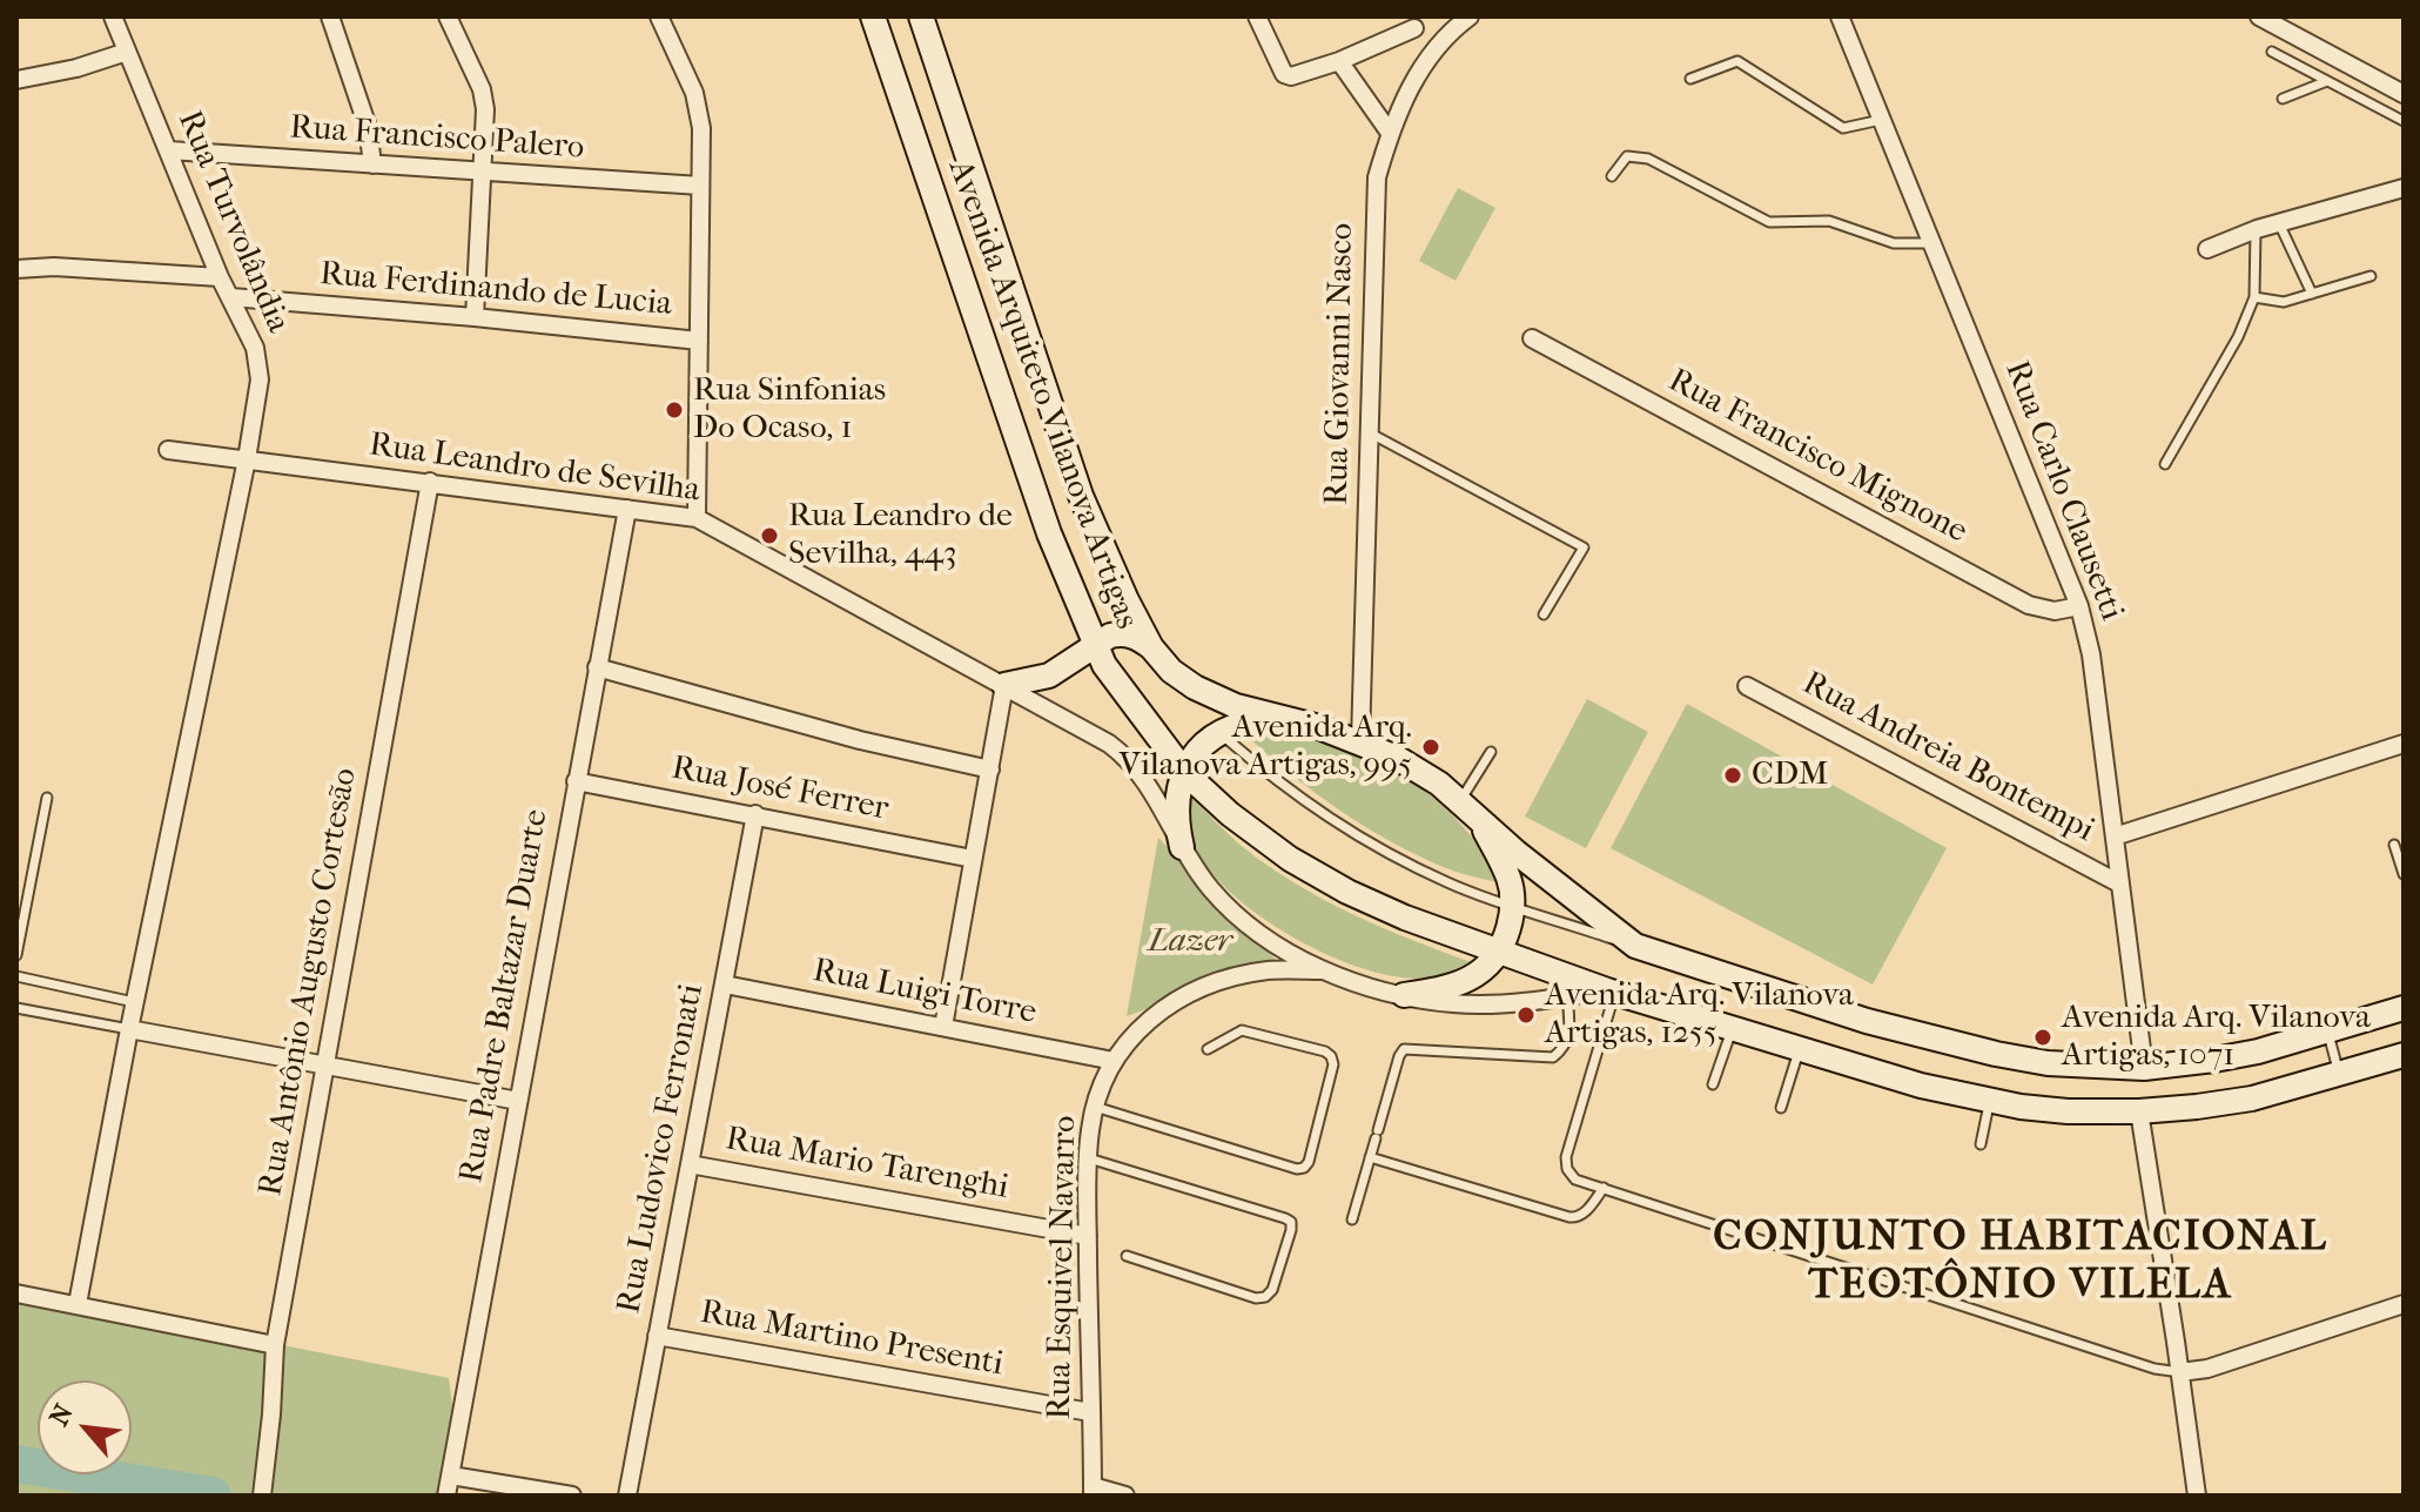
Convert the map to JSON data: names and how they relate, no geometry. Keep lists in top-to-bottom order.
{
  "streets": {
    "main road": ["Avenida Arquiteto Vilanova Artigas"],
    "street": [
      "Rua Francisco Palero",
      "Rua Turvolândia",
      "Rua Ferdinando de Lucia",
      "Rua Giovanni Nasco",
      "Rua Francisco Mignone",
      "Rua Leandro de Sevilha",
      "Rua Carlo Clausetti",
      "Rua Andreia Bontempi",
      "Rua José Ferrer",
      "Rua Antônio Augusto Cortesão",
      "Rua Luigi Torre",
      "Rua Padre Baltazar Duarte",
      "Rua Ludovico Ferronati",
      "Rua Mario Tarenghi",
      "Rua Esquivel Navarro",
      "Rua Martino Presenti"
    ]
  },
  "crossings": [
    ["Rua Francisco Palero", "Rua Turvolândia"],
    ["Rua Turvolândia", "Rua Ferdinando de Lucia"],
    ["Rua Turvolândia", "Rua Leandro de Sevilha"],
    ["Rua Giovanni Nasco", "Avenida Arquiteto Vilanova Artigas"],
    ["Avenida Arquiteto Vilanova Artigas", "Rua Leandro de Sevilha"],
    ["Avenida Arquiteto Vilanova Artigas", "Rua Carlo Clausetti"],
    ["Rua Francisco Mignone", "Rua Carlo Clausetti"],
    ["Rua Leandro de Sevilha", "Rua Antônio Augusto Cortesão"],
    ["Rua Leandro de Sevilha", "Rua Padre Baltazar Duarte"],
    ["Rua Leandro de Sevilha", "Rua Esquivel Navarro"],
    ["Rua Carlo Clausetti", "Rua Andreia Bontempi"],
    ["Rua José Ferrer", "Rua Padre Baltazar Duarte"],
    ["Rua José Ferrer", "Rua Ludovico Ferronati"],
    ["Rua Luigi Torre", "Rua Ludovico Ferronati"],
    ["Rua Luigi Torre", "Rua Esquivel Navarro"],
    ["Rua Ludovico Ferronati", "Rua Mario Tarenghi"],
    ["Rua Ludovico Ferronati", "Rua Martino Presenti"],
    ["Rua Mario Tarenghi", "Rua Esquivel Navarro"],
    ["Rua Esquivel Navarro", "Rua Martino Presenti"]
  ],
  "districts": ["CONJUNTO HABITACIONAL TEOTÔNIO VILELA"],
  "parks": ["Lazer"],
  "places": [
    "Rua Sinfonias Do Ocaso, 1",
    "Rua Leandro de Sevilha, 443",
    "Avenida Arq. Vilanova Artigas, 995",
    "CDM",
    "Avenida Arq. Vilanova Artigas, 1255",
    "Avenida Arq. Vilanova Artigas, 1071"
  ],
  "north": "top left"
}
